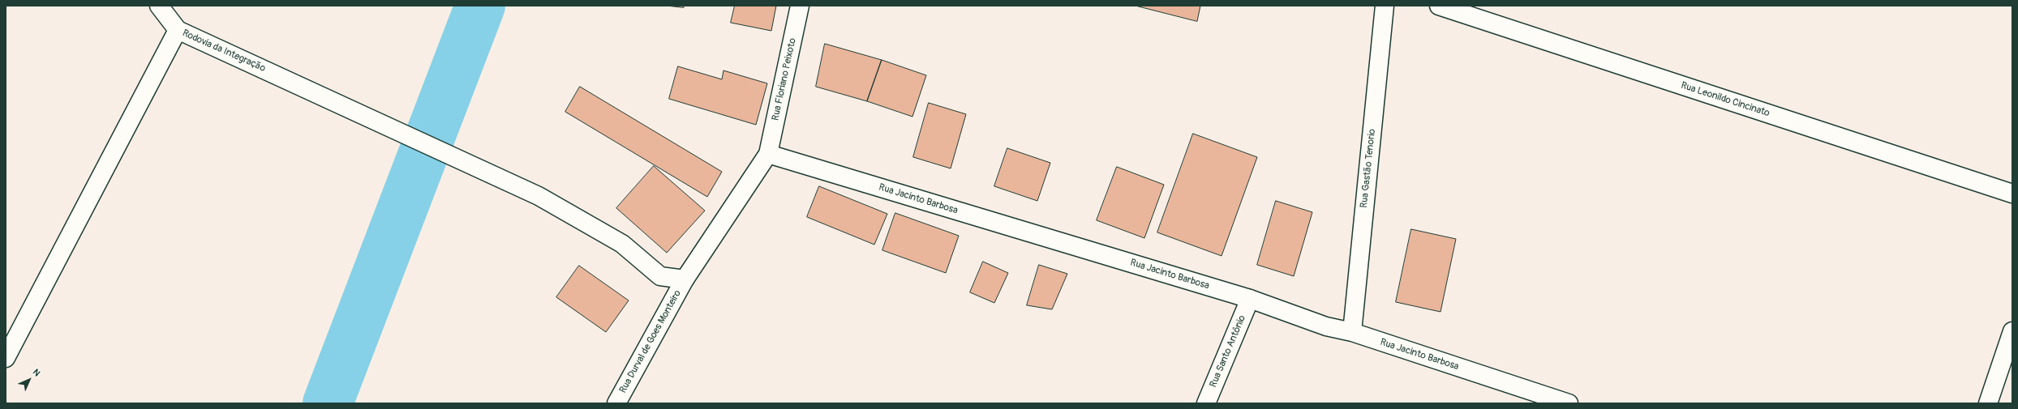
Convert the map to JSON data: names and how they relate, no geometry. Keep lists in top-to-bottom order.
{
  "streets": {
    "street": [
      "Rodovia da Integração",
      "Rua Floriano Peixoto",
      "Rua Leonildo Cincinato",
      "Rua Gastão Tenorio",
      "Rua Jacinto Barbosa",
      "Rua Durval de Goes Monteiro",
      "Rua Santo Antônio"
    ]
  },
  "crossings": [
    ["Rodovia da Integração", "Rua Durval de Goes Monteiro"],
    ["Rua Floriano Peixoto", "Rua Jacinto Barbosa"],
    ["Rua Floriano Peixoto", "Rua Durval de Goes Monteiro"],
    ["Rua Gastão Tenorio", "Rua Jacinto Barbosa"],
    ["Rua Jacinto Barbosa", "Rua Durval de Goes Monteiro"],
    ["Rua Jacinto Barbosa", "Rua Santo Antônio"]
  ],
  "north": "top right"
}
